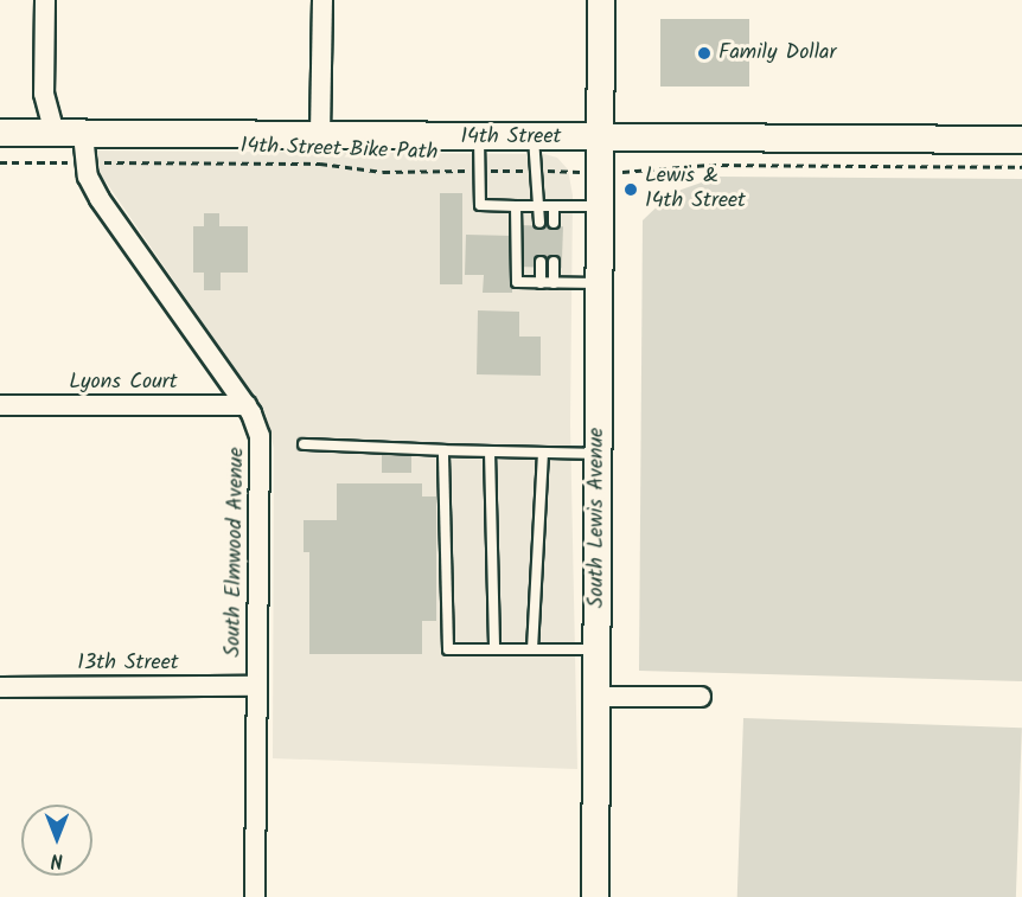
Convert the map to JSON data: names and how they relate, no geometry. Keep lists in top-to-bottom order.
{
  "streets": {
    "street": [
      "14th Street",
      "Lyons Court",
      "South Lewis Avenue",
      "South Elmwood Avenue",
      "13th Street"
    ],
    "path": ["14th Street Bike Path"]
  },
  "crossings": [
    ["14th Street", "South Lewis Avenue"],
    ["14th Street", "South Elmwood Avenue"],
    ["Lyons Court", "South Elmwood Avenue"],
    ["South Elmwood Avenue", "13th Street"]
  ],
  "places": ["Family Dollar", "Lewis & 14th Street"],
  "north": "bottom"
}
